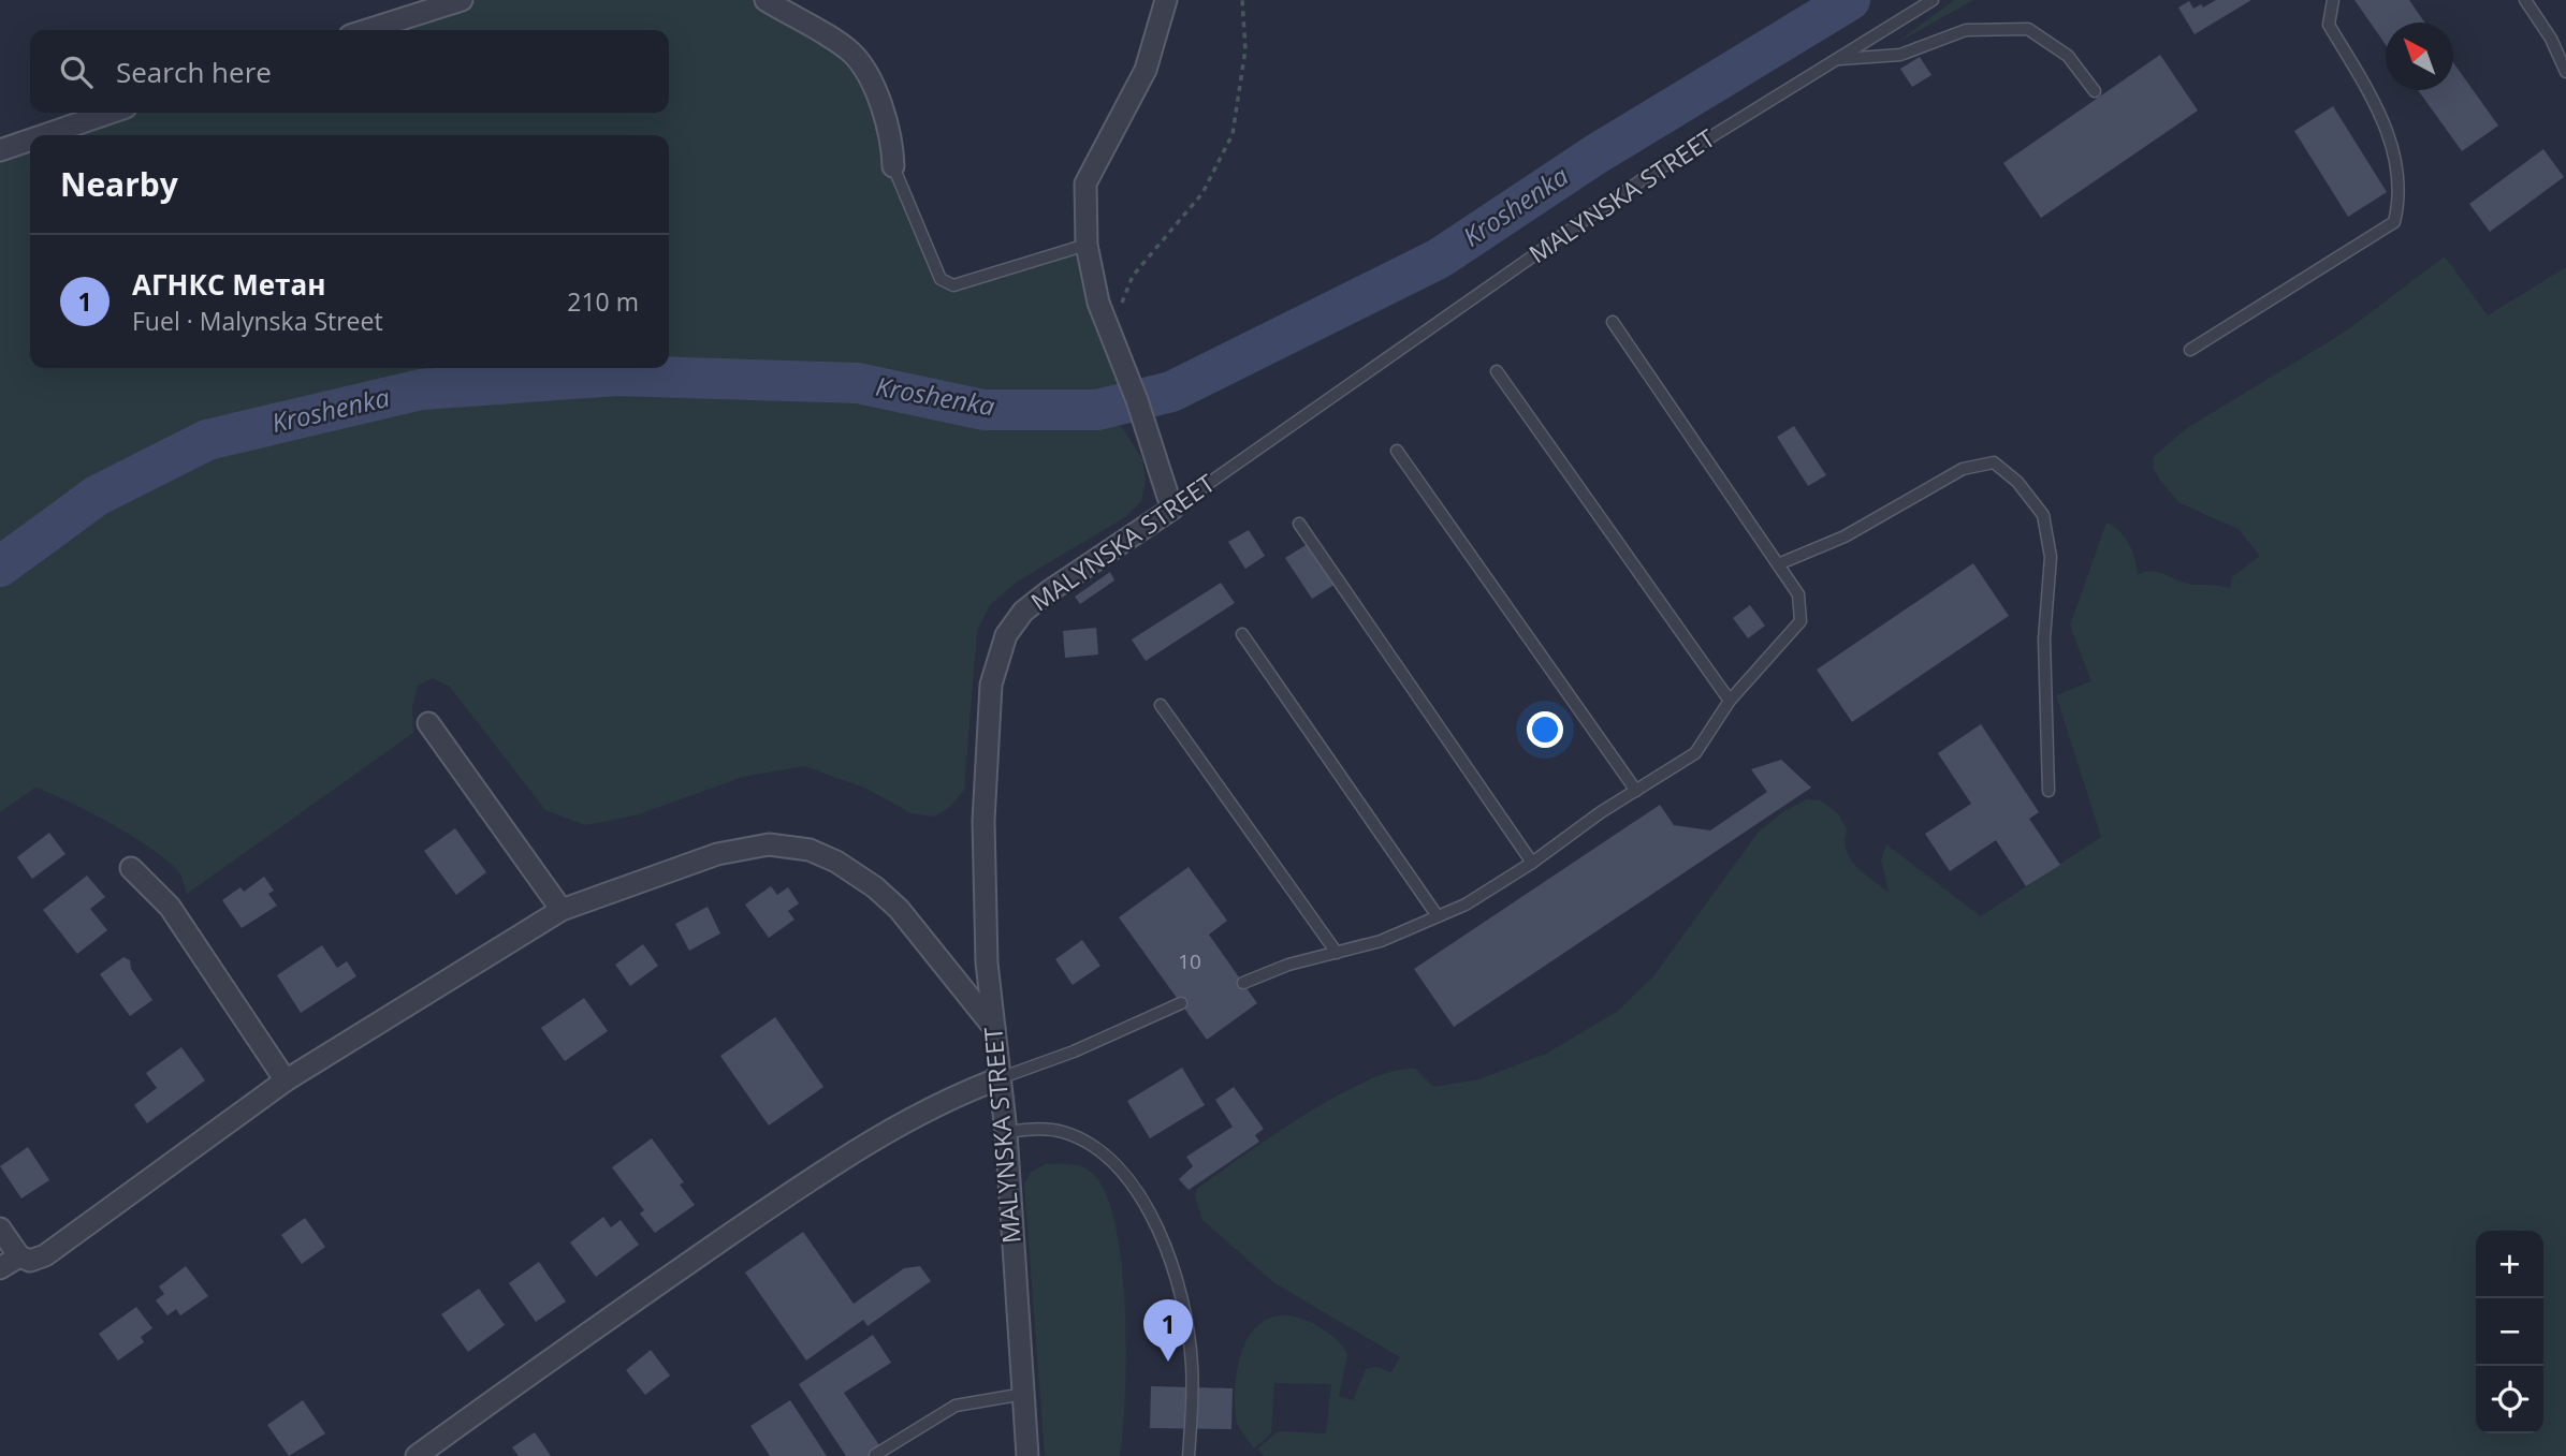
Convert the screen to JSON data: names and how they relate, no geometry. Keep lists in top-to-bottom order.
{
  "streets": {
    "street": ["MALYNSKA STREET"]
  },
  "water": ["Kroshenka"],
  "house_numbers": ["10"],
  "north": "top left",
  "page": {
    "search": "Search here",
    "heading": "Nearby",
    "list": [
      {
        "mark": "1",
        "name": "АГНКС Метан",
        "note": "Fuel · Malynska Street",
        "value": "210 m"
      }
    ],
    "map_buttons": ["+", "−"],
    "pins": "1"
  }
}
